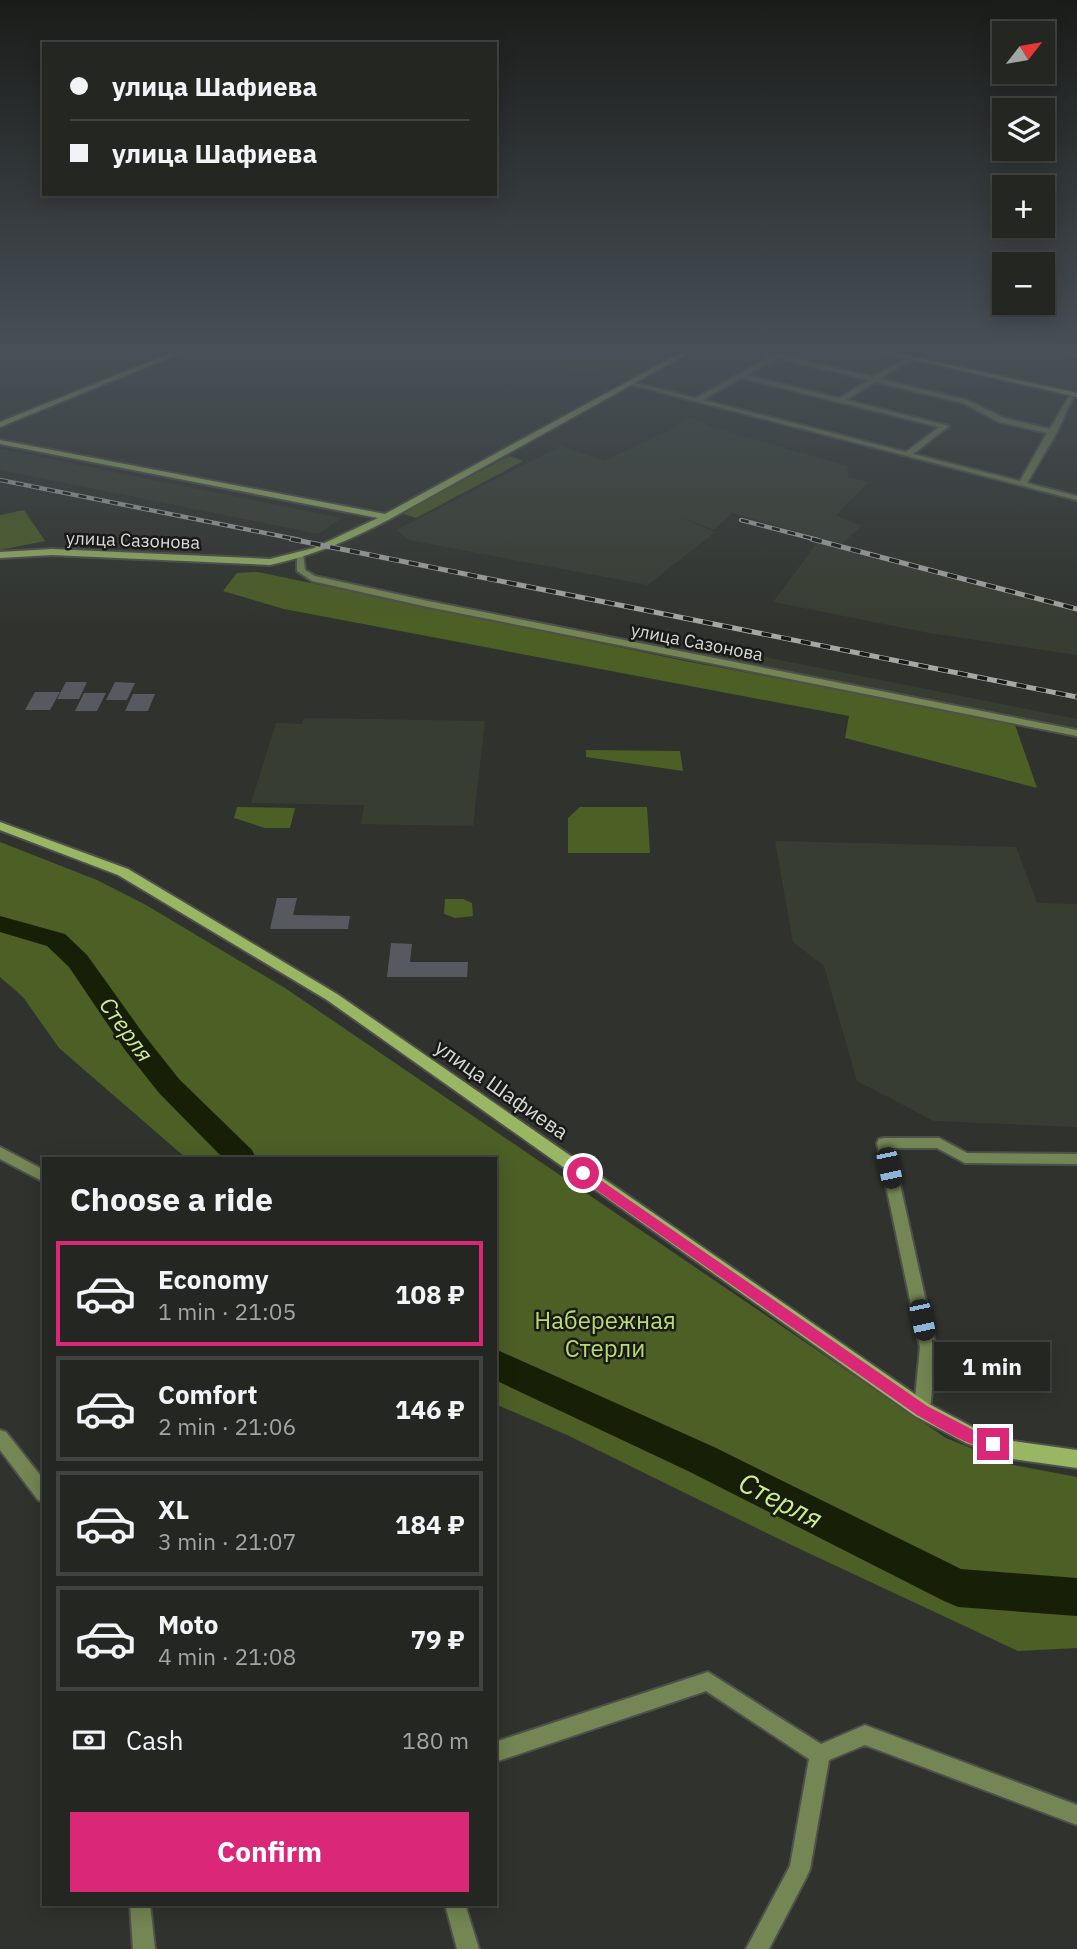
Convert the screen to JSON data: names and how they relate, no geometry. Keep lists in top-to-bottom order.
{
  "streets": {
    "street": ["улица Сазонова", "улица Шафиева"]
  },
  "water": ["Стерля"],
  "parks": ["Набережная Стерли"],
  "north": "top right",
  "page": {
    "map_buttons": ["+", "−"],
    "banner": ["улица Шафиева", "улица Шафиева"],
    "heading": "Choose a ride",
    "list": [
      {
        "name": "Economy",
        "note": "1 min · 21:05",
        "value": "108 ₽"
      },
      {
        "name": "Comfort",
        "note": "2 min · 21:06",
        "value": "146 ₽"
      },
      {
        "name": "XL",
        "note": "3 min · 21:07",
        "value": "184 ₽"
      },
      {
        "name": "Moto",
        "note": "4 min · 21:08",
        "value": "79 ₽"
      }
    ],
    "bubble": "1 min",
    "pay": ["Cash", "180 m"],
    "buttons": "Confirm"
  }
}
